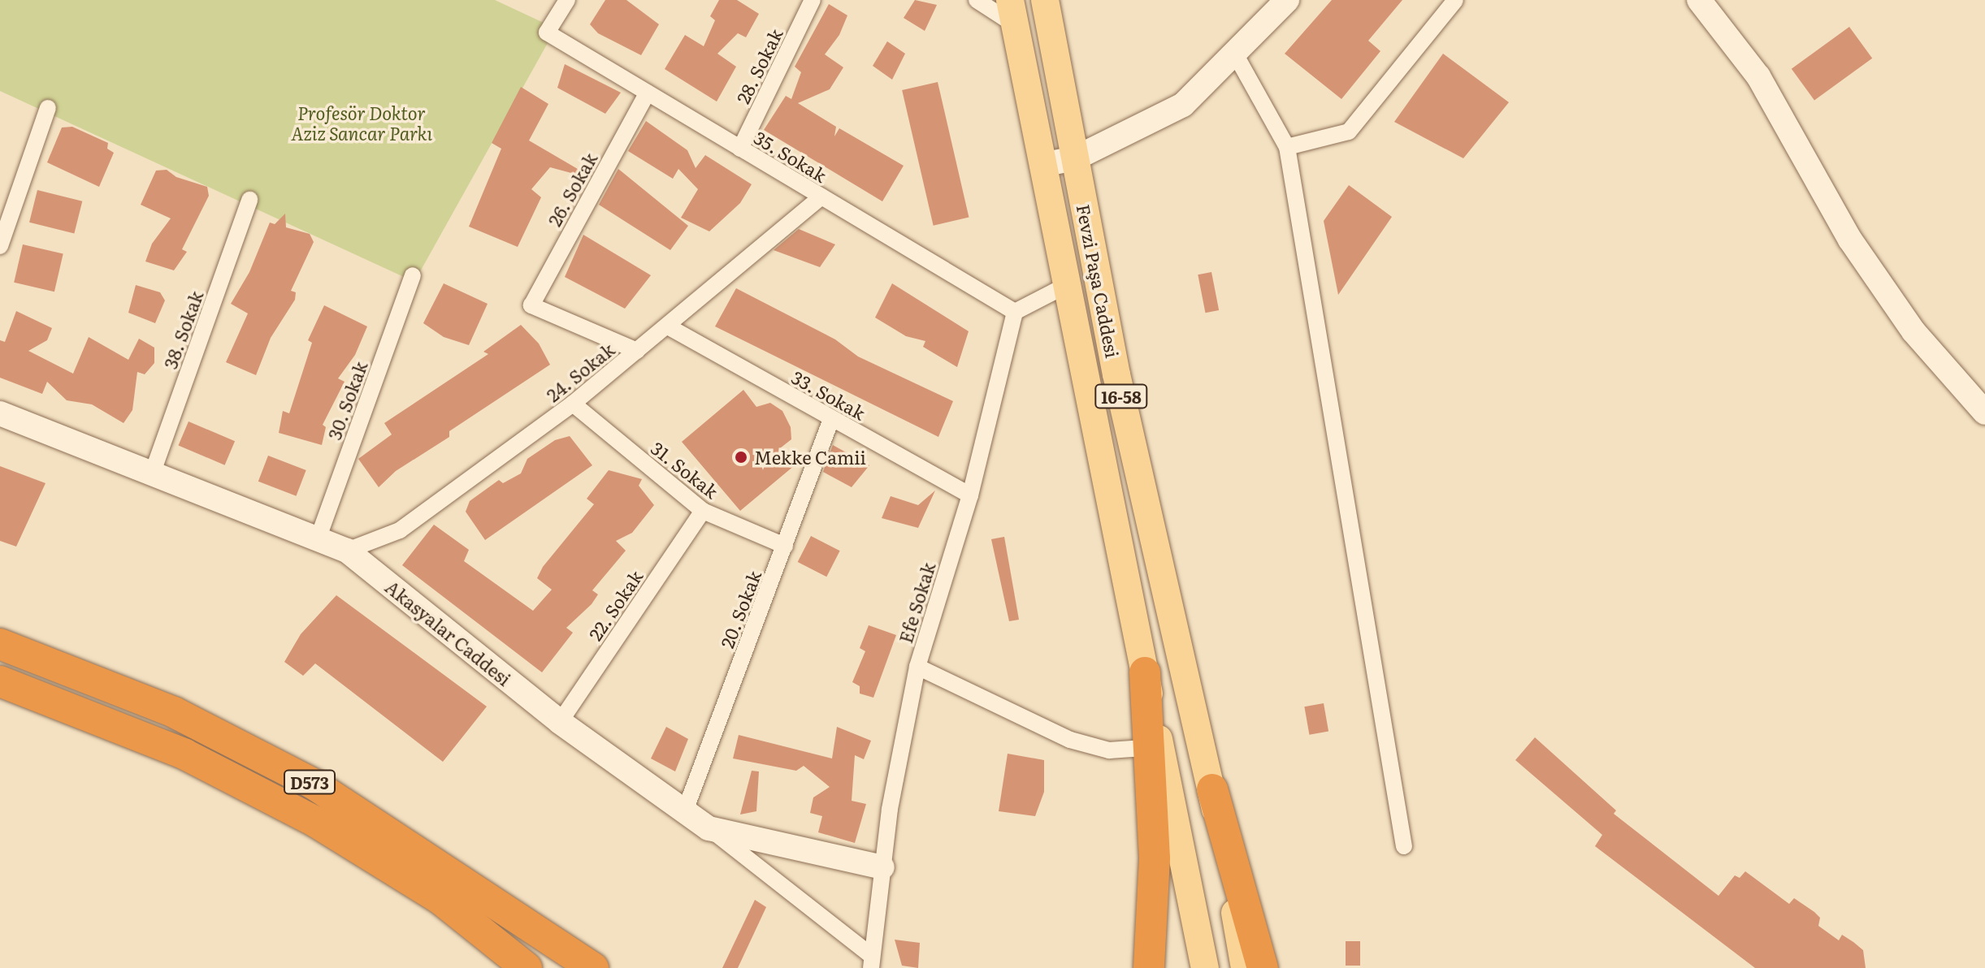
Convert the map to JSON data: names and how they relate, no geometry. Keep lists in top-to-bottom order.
{
  "streets": {
    "highway": ["D573"],
    "main road": ["Fevzi Paşa Caddesi", "16-58"],
    "street": [
      "28. Sokak",
      "35. Sokak",
      "26. Sokak",
      "38. Sokak",
      "24. Sokak",
      "33. Sokak",
      "30. Sokak",
      "31. Sokak",
      "Efe Sokak",
      "22. Sokak",
      "20. Sokak",
      "Akasyalar Caddesi"
    ]
  },
  "crossings": [
    ["28. Sokak", "35. Sokak"],
    ["35. Sokak", "26. Sokak"],
    ["35. Sokak", "24. Sokak"],
    ["35. Sokak", "Efe Sokak"],
    ["26. Sokak", "24. Sokak"],
    ["38. Sokak", "Akasyalar Caddesi"],
    ["24. Sokak", "33. Sokak"],
    ["24. Sokak", "31. Sokak"],
    ["24. Sokak", "Akasyalar Caddesi"],
    ["33. Sokak", "Efe Sokak"],
    ["33. Sokak", "20. Sokak"],
    ["30. Sokak", "Akasyalar Caddesi"],
    ["31. Sokak", "22. Sokak"],
    ["31. Sokak", "20. Sokak"],
    ["Efe Sokak", "Akasyalar Caddesi"],
    ["22. Sokak", "Akasyalar Caddesi"],
    ["20. Sokak", "Akasyalar Caddesi"]
  ],
  "parks": ["Profesör Doktor Aziz Sancar Parkı"],
  "places": ["Mekke Camii"]
}
